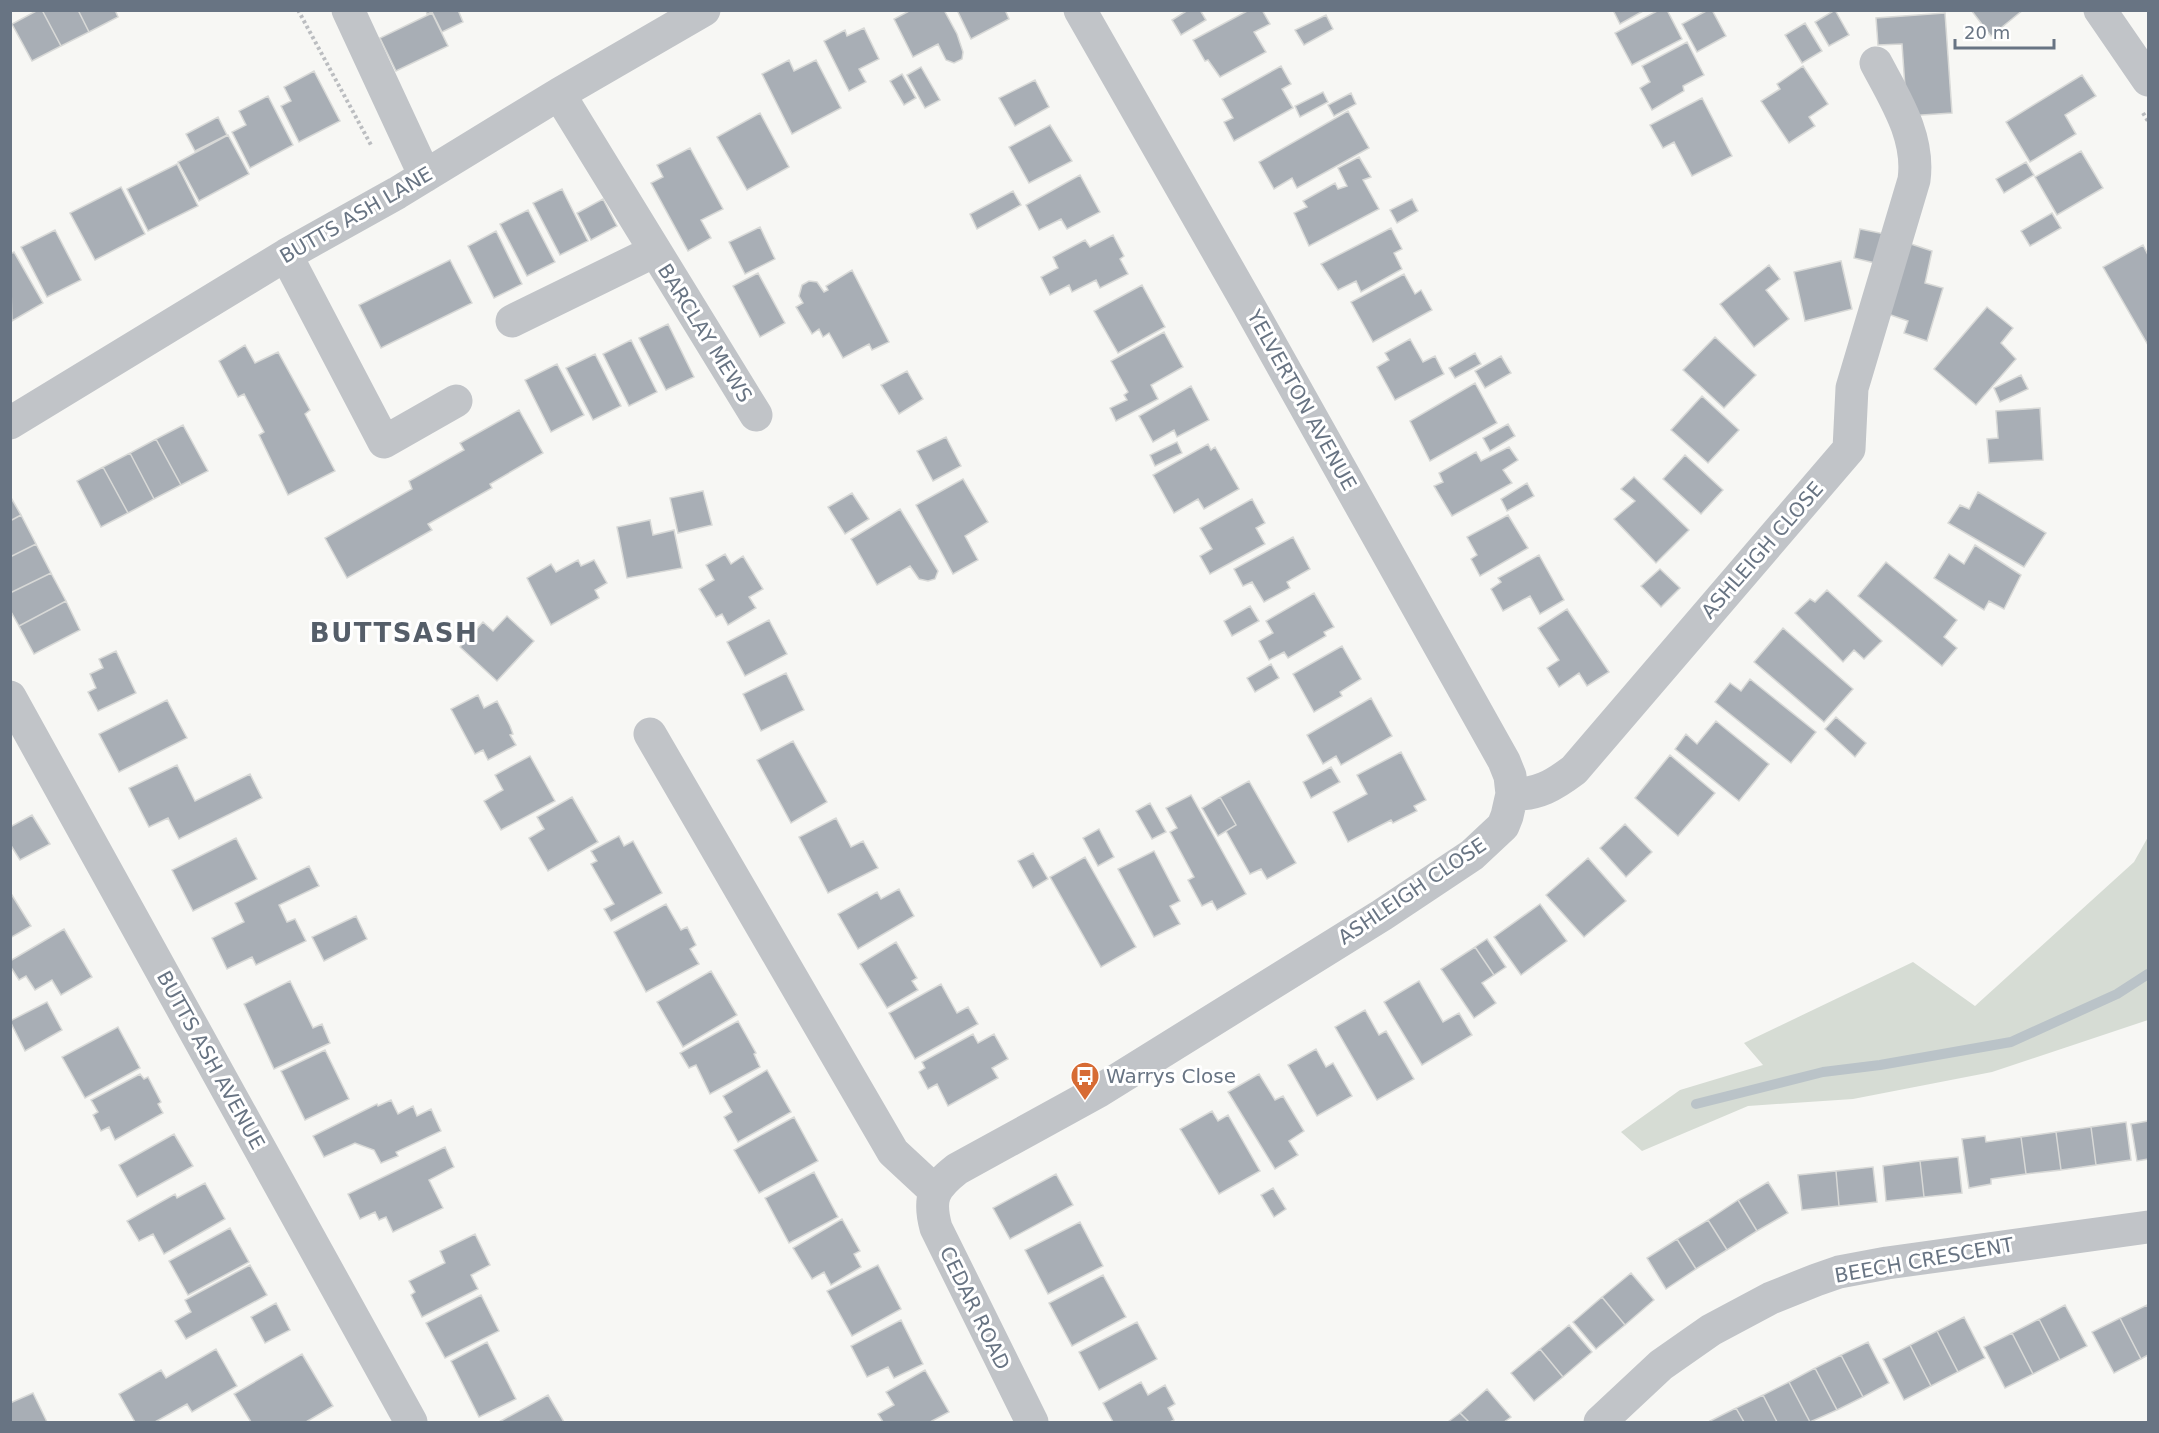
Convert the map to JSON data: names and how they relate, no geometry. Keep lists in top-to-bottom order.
{
  "streets": {
    "street": [
      "BUTTS ASH LANE",
      "BARCLAY MEWS",
      "YELVERTON AVENUE",
      "ASHLEIGH CLOSE",
      "BUTTS ASH AVENUE",
      "BEECH CRESCENT",
      "CEDAR ROAD"
    ]
  },
  "crossings": [
    ["BUTTS ASH LANE", "BARCLAY MEWS"],
    ["YELVERTON AVENUE", "ASHLEIGH CLOSE"],
    ["ASHLEIGH CLOSE", "CEDAR ROAD"]
  ],
  "districts": ["BUTTSASH"],
  "places": {
    "bus stop": ["Warrys Close"]
  },
  "scale_bar": "20 m"
}
